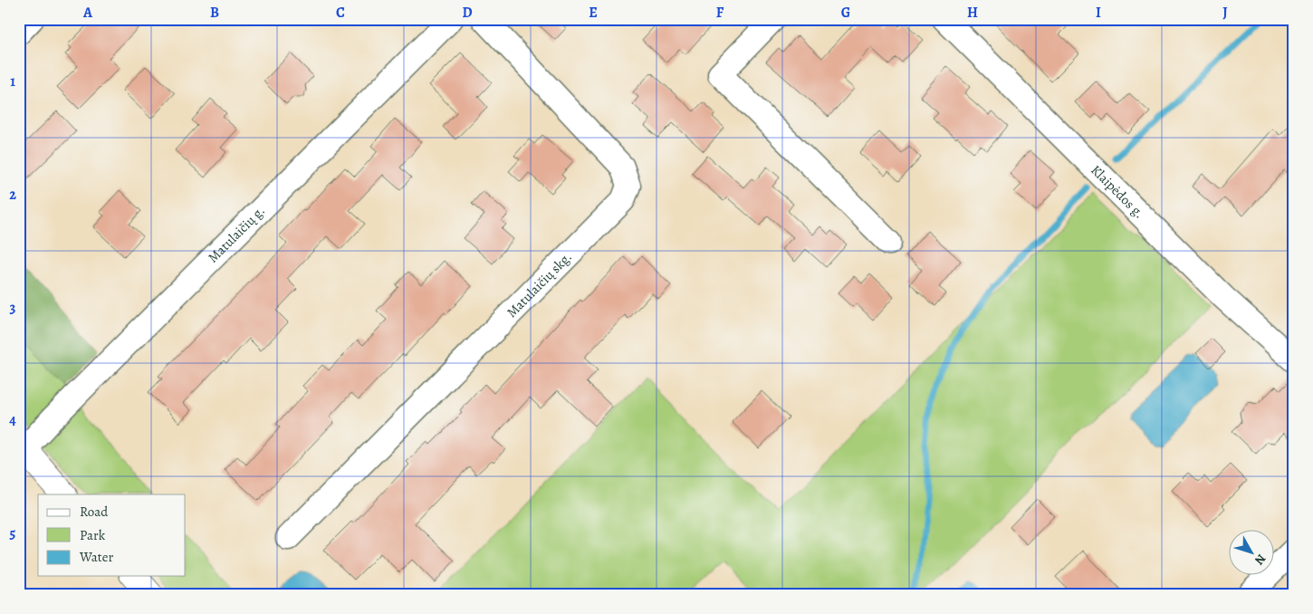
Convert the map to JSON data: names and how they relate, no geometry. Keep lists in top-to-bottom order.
{
  "streets": {
    "street": ["Klaipėdos g.", "Matulaičių g.", "Matulaičių skg."]
  },
  "legend": ["Road", "Park", "Water"],
  "north": "bottom right",
  "grid": {
    "columns": [
      "A",
      "B",
      "C",
      "D",
      "E",
      "F",
      "G",
      "H",
      "I",
      "J"
    ],
    "rows": [
      "1",
      "2",
      "3",
      "4",
      "5"
    ]
  }
}
